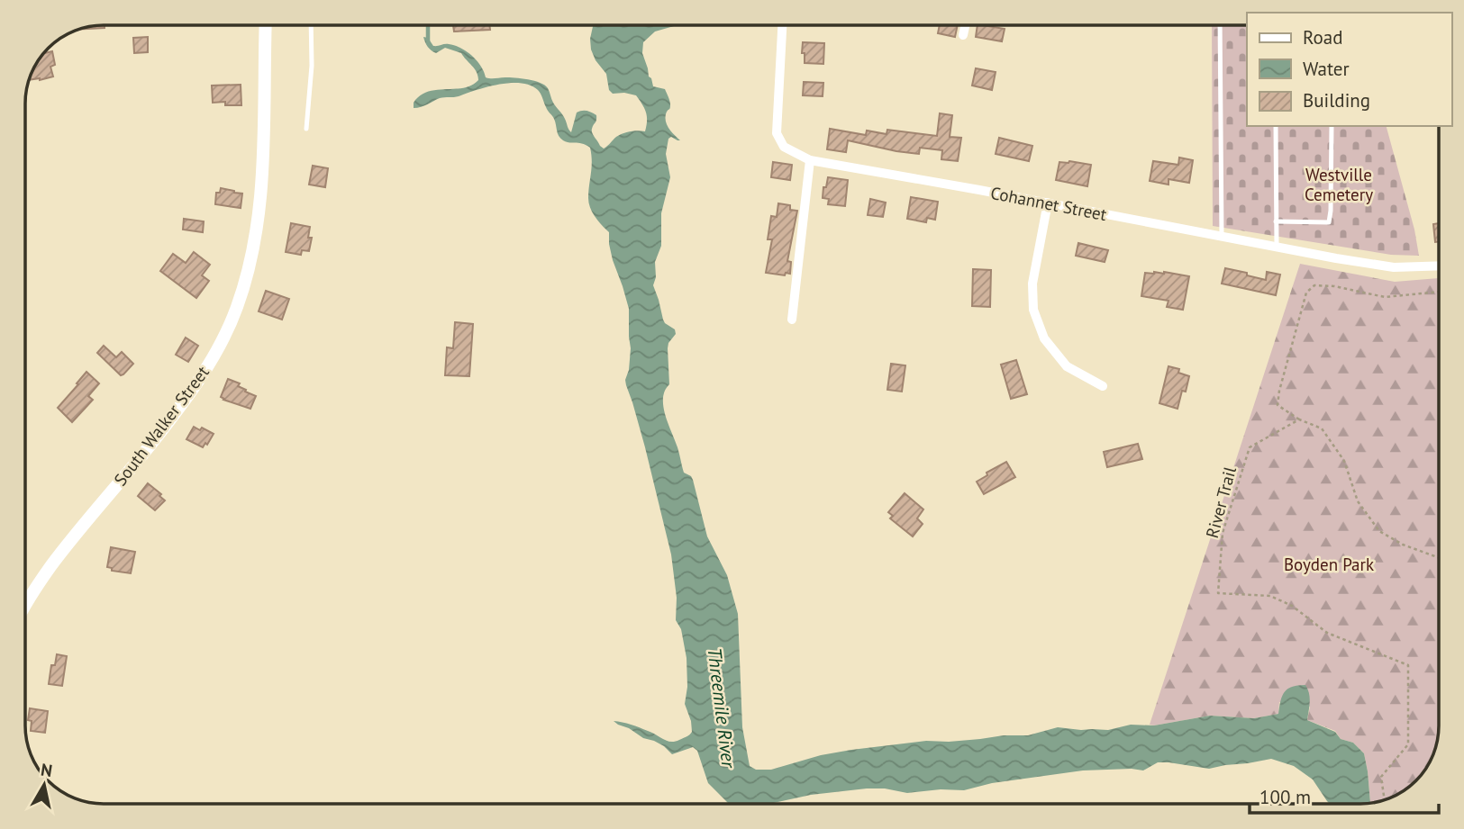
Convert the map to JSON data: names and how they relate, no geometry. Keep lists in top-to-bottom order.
{
  "streets": {
    "street": ["Cohannet Street", "South Walker Street"],
    "path": ["River Trail"]
  },
  "water": ["Threemile River"],
  "parks": ["Westville Cemetery", "Boyden Park"],
  "legend": ["Road", "Water", "Building"],
  "scale_bar": "100 m",
  "north": "top"
}
